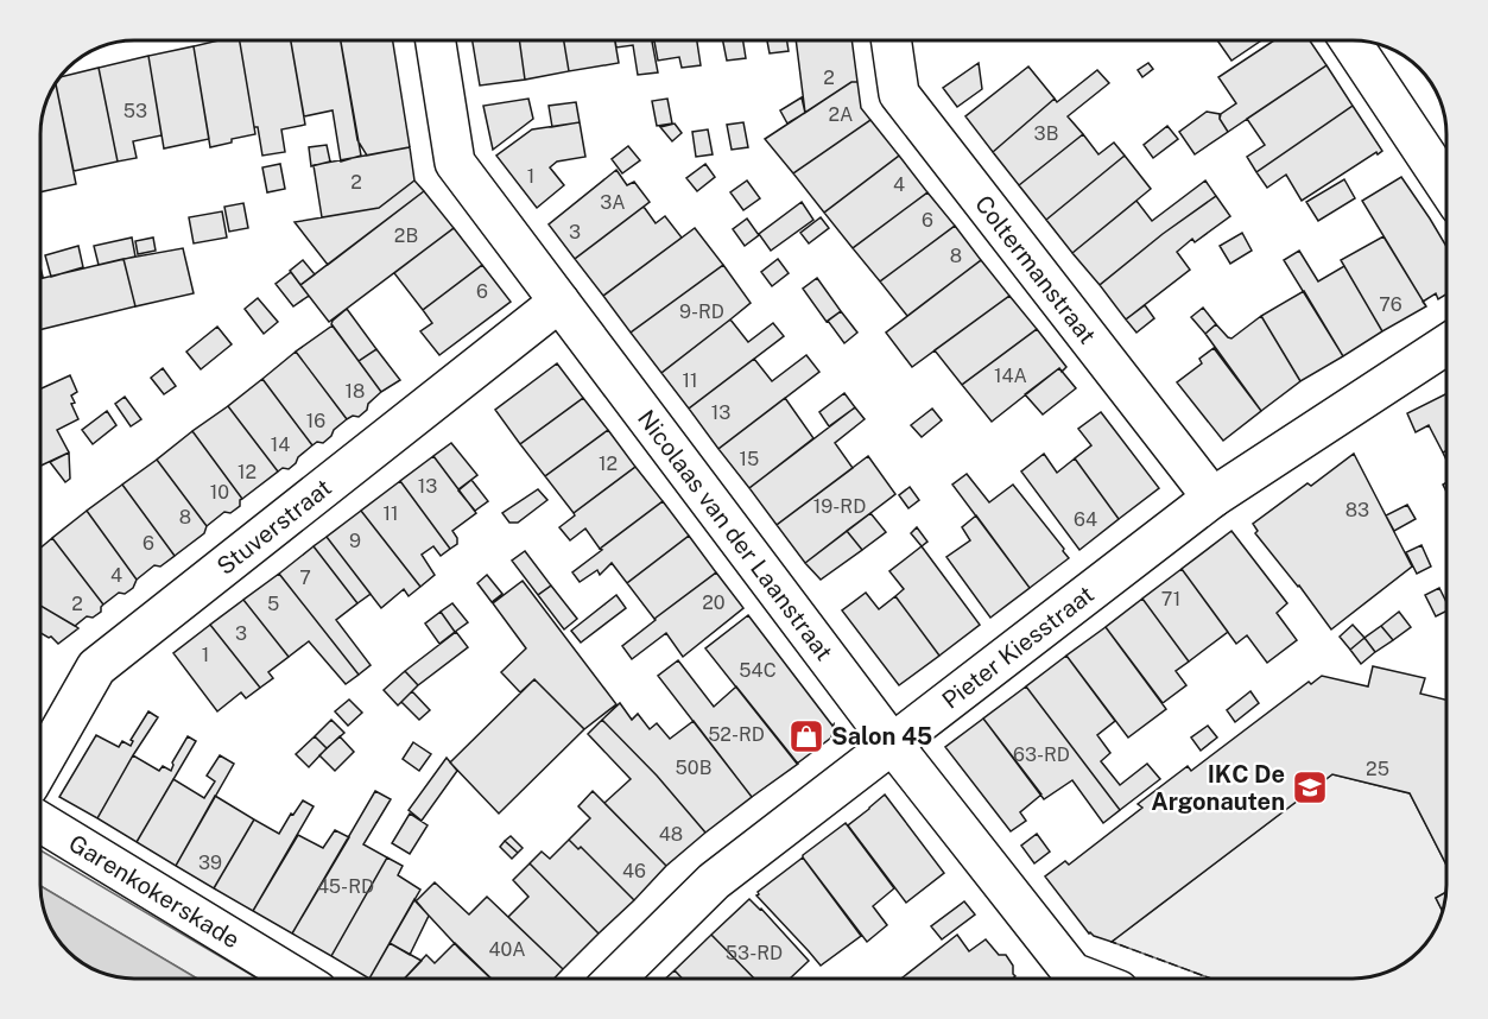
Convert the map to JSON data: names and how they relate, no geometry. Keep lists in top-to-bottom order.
{
  "streets": {
    "street": [
      "Coltermanstraat",
      "Stuverstraat",
      "Nicolaas van der Laanstraat",
      "Pieter Kiesstraat",
      "Garenkokerskade"
    ]
  },
  "crossings": [
    ["Coltermanstraat", "Pieter Kiesstraat"],
    ["Stuverstraat", "Nicolaas van der Laanstraat"],
    ["Nicolaas van der Laanstraat", "Pieter Kiesstraat"]
  ],
  "places": {
    "shop": ["Salon 45"],
    "school or university": ["IKC De Argonauten"]
  },
  "house_numbers": [
    "2",
    "53",
    "2A",
    "3B",
    "1",
    "2",
    "4",
    "3A",
    "6",
    "3",
    "2B",
    "8",
    "6",
    "76",
    "9-RD",
    "14A",
    "11",
    "18",
    "13",
    "16",
    "14",
    "15",
    "12",
    "12",
    "13",
    "10",
    "19-RD",
    "83",
    "11",
    "8",
    "64",
    "9",
    "6",
    "4",
    "7",
    "71",
    "20",
    "2",
    "5",
    "3",
    "1",
    "54C",
    "52-RD",
    "63-RD",
    "50B",
    "25",
    "48",
    "39",
    "46",
    "45-RD",
    "40A",
    "53-RD"
  ]
}
